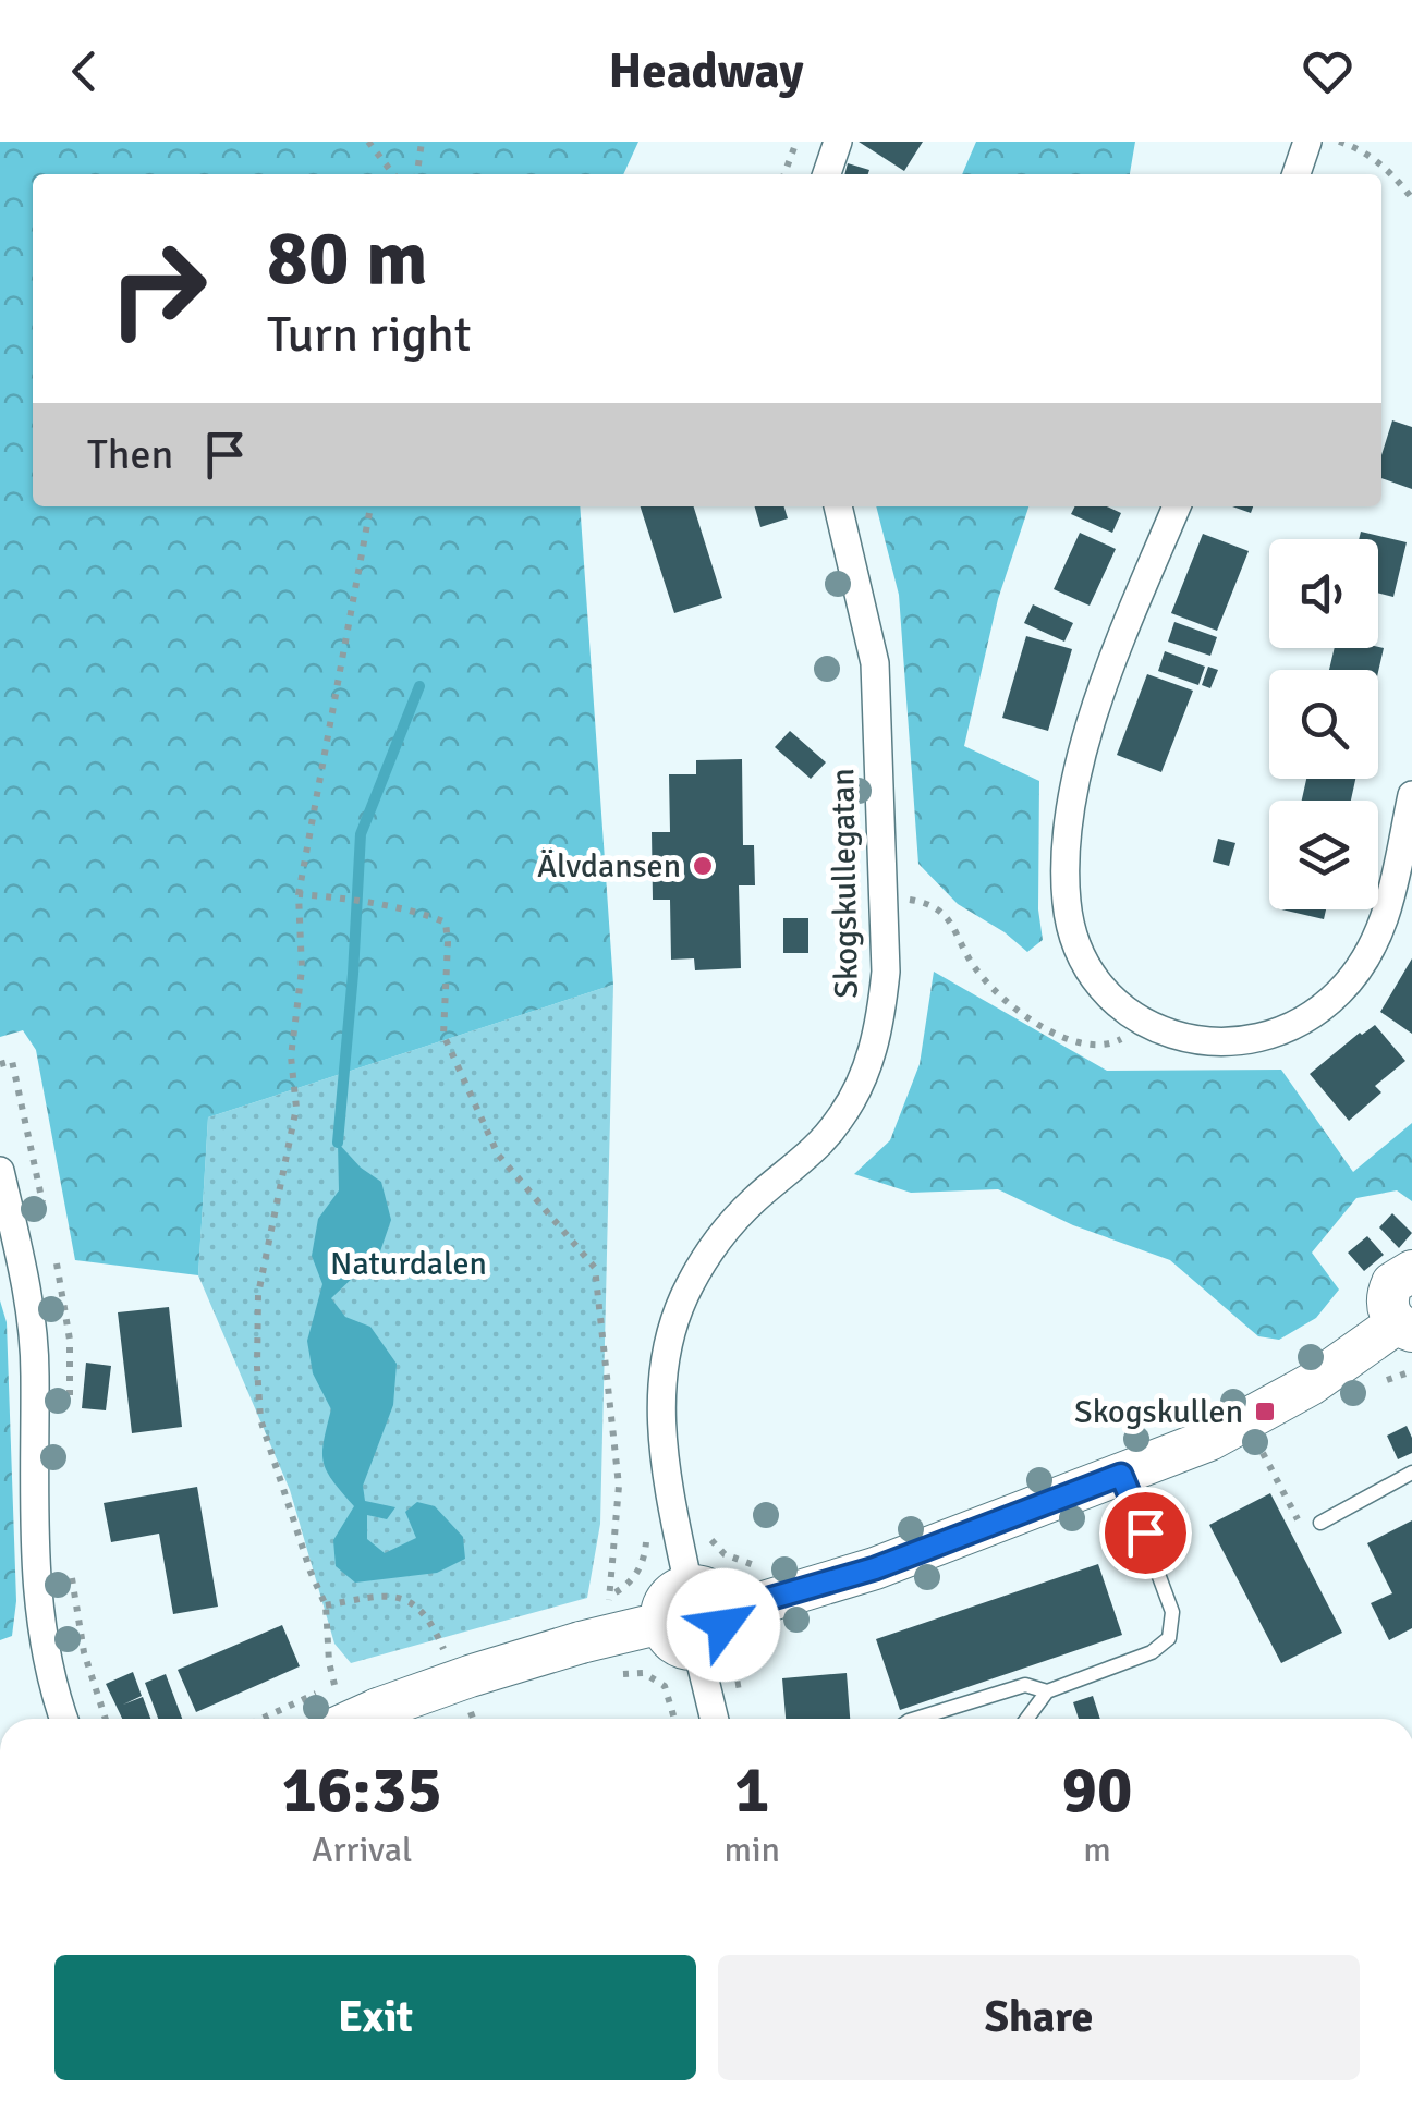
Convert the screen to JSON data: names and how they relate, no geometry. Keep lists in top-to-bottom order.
{
  "streets": {
    "street": ["Skogskullegatan"]
  },
  "parks": ["Naturdalen"],
  "places": {
    "other": ["Älvdansen"],
    "transit": ["Skogskullen"]
  },
  "page": {
    "header": "Headway",
    "turn": ["80 m", "Turn right"],
    "then": "Then",
    "eta": [
      "16:35",
      "Arrival",
      "1",
      "min",
      "90",
      "m"
    ],
    "buttons": ["Exit", "Share"]
  }
}
